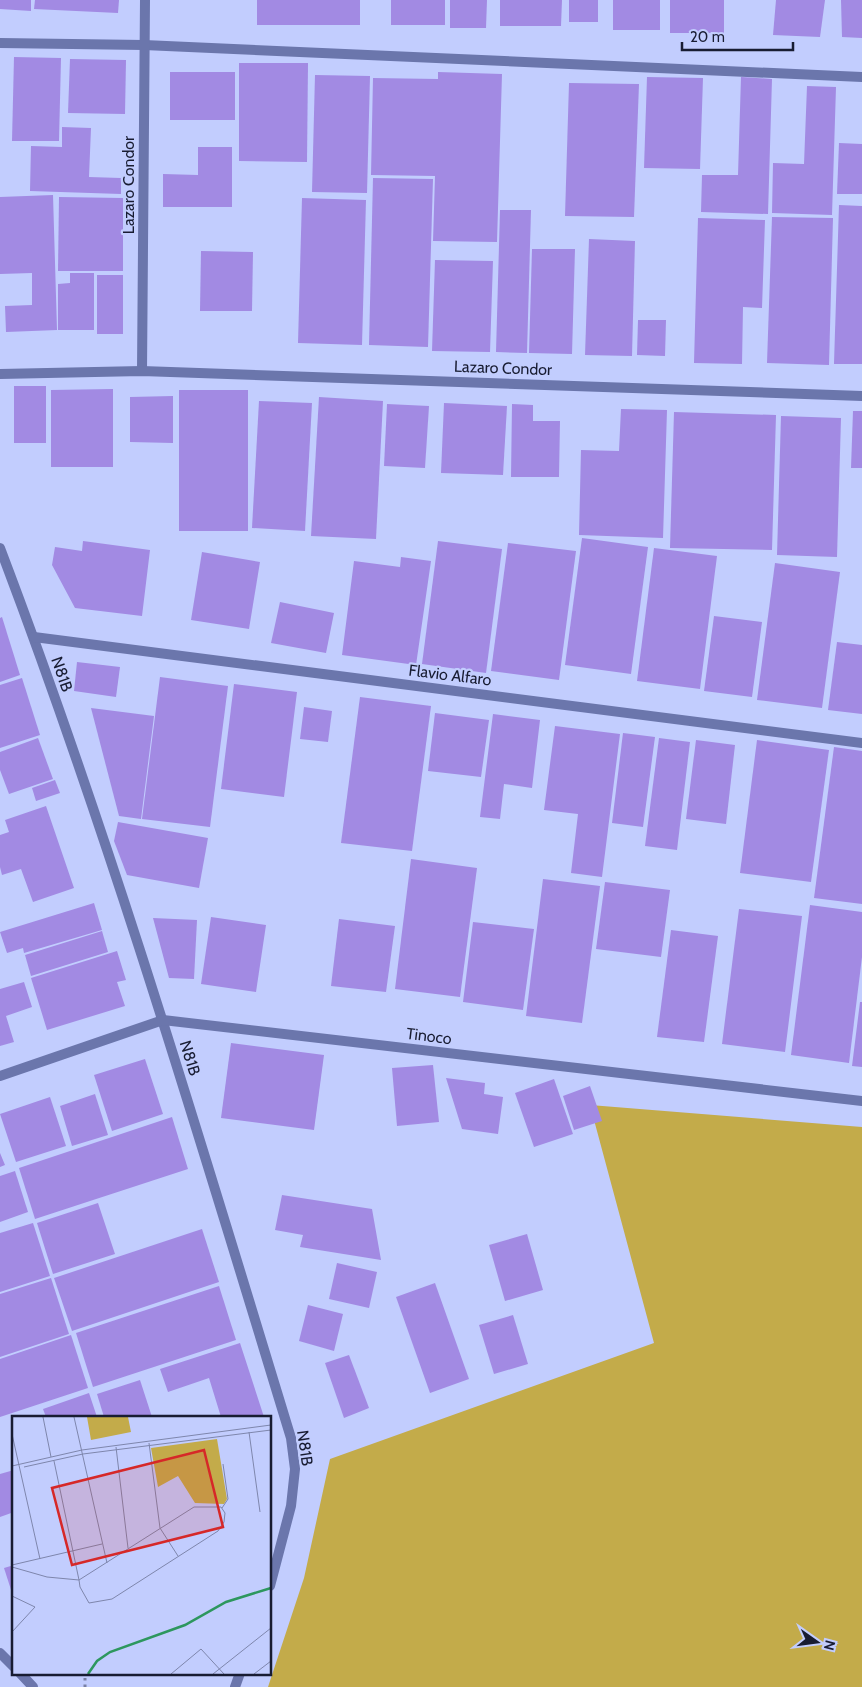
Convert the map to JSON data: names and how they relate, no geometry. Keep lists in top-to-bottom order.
{
  "streets": {
    "street": [
      "Lazaro Condor",
      "N81B",
      "Flavio Alfaro",
      "Tinoco"
    ]
  },
  "crossings": [
    ["N81B", "Flavio Alfaro"],
    ["N81B", "Tinoco"]
  ],
  "scale_bar": "20 m",
  "north": "right"
}
